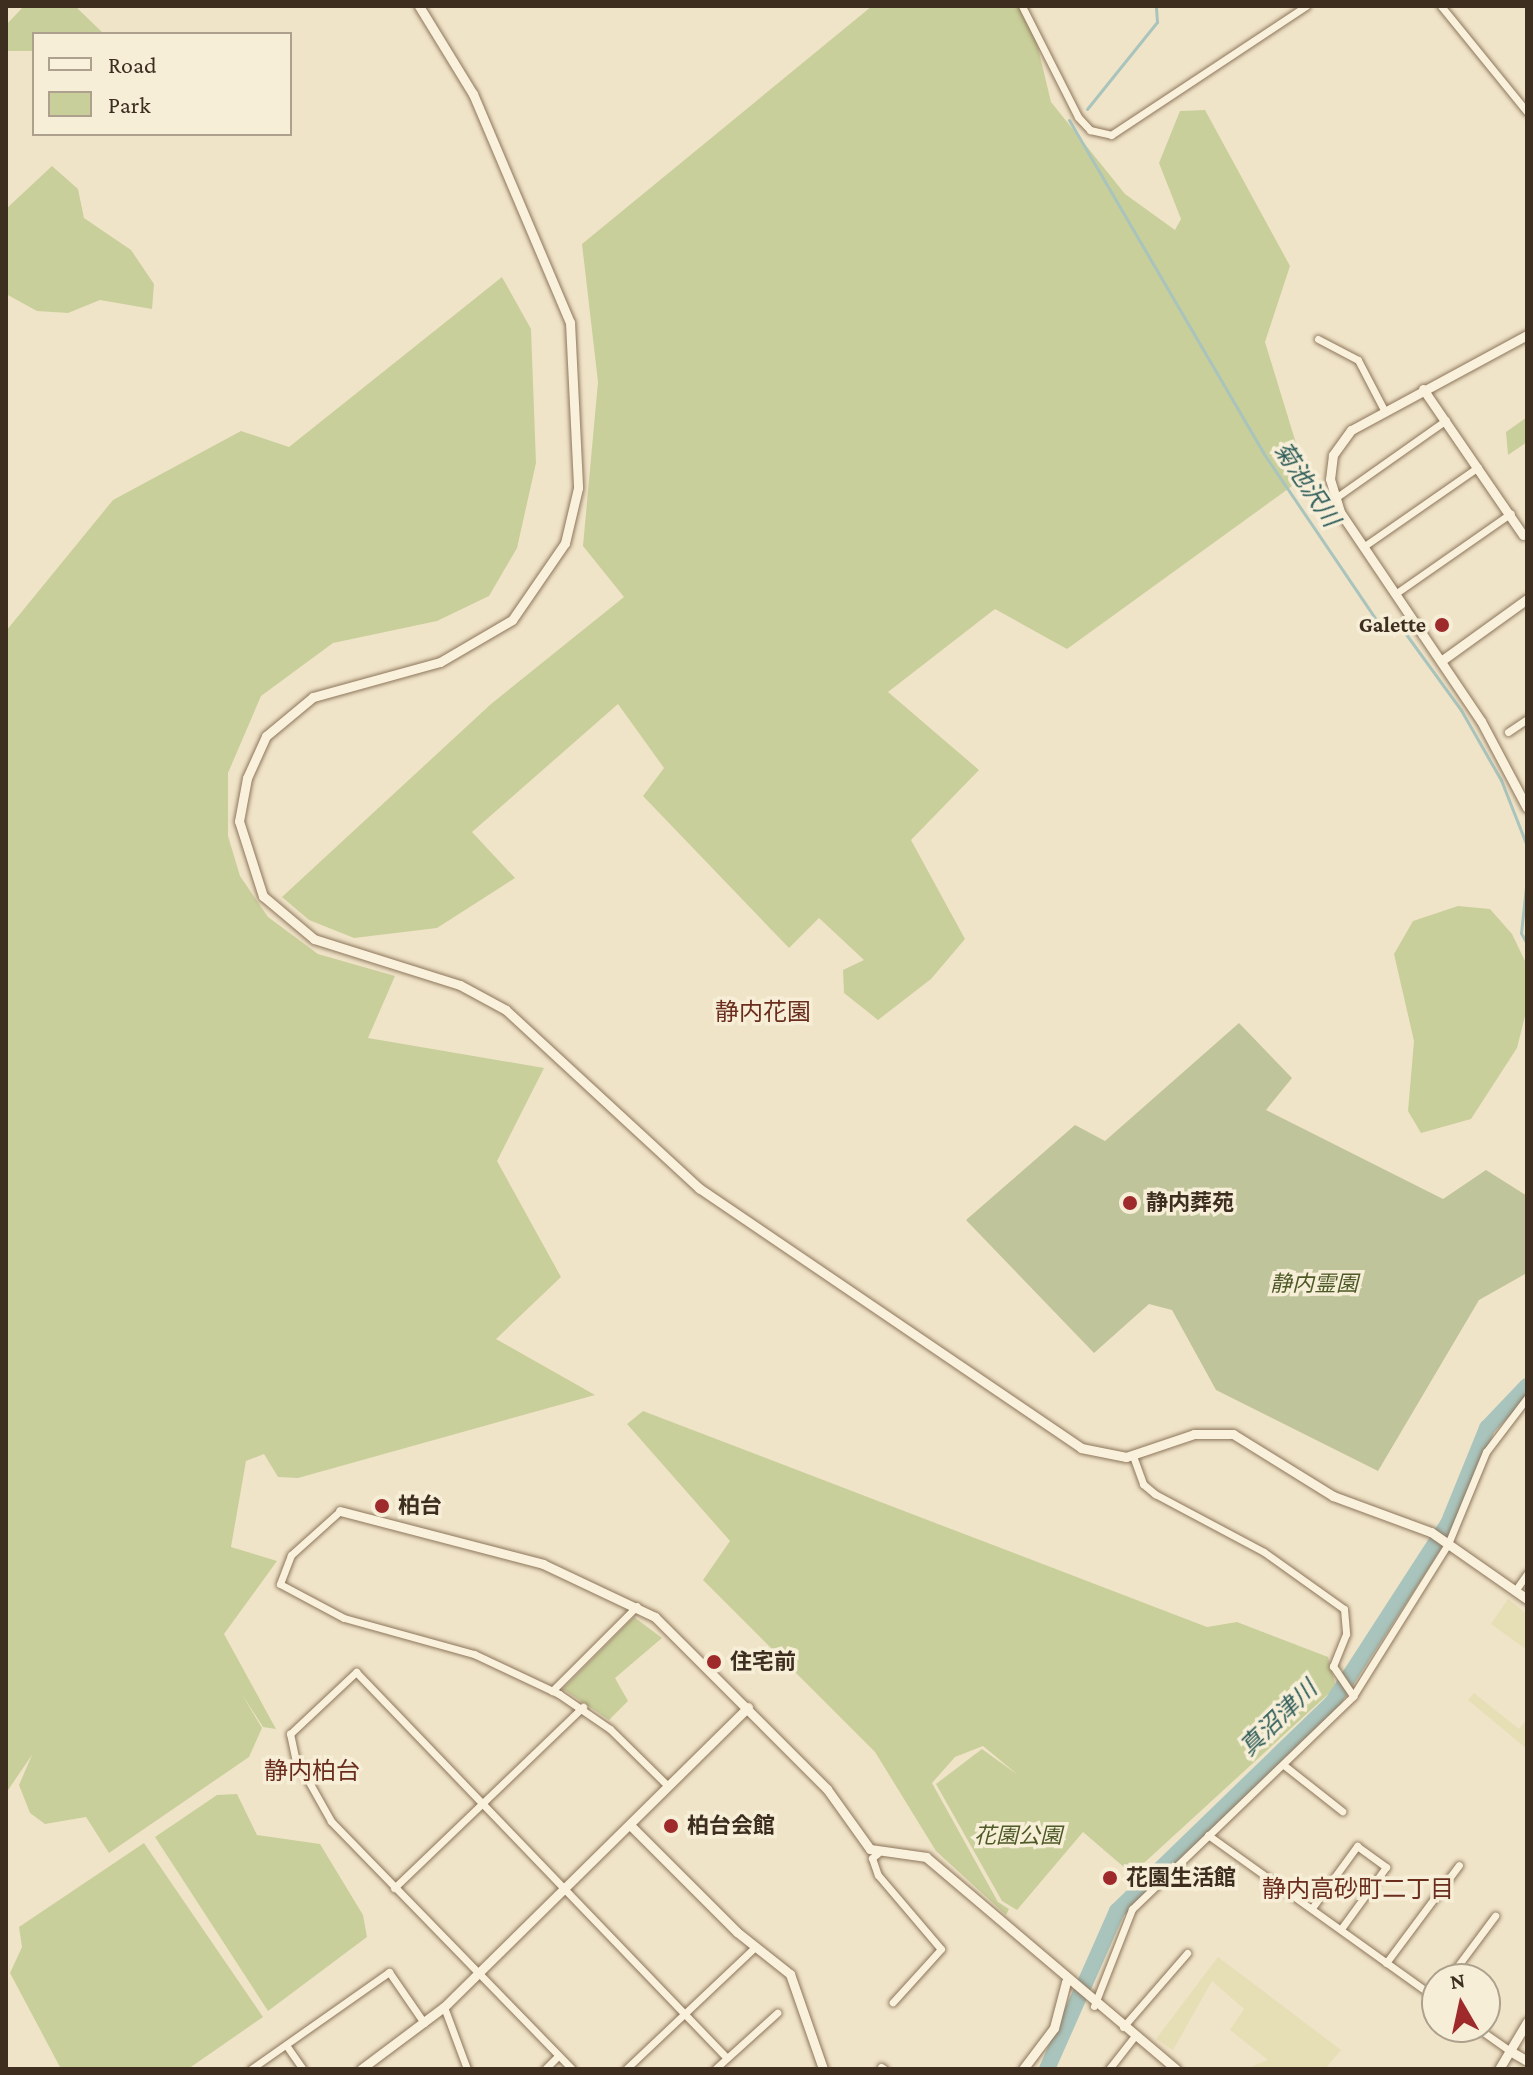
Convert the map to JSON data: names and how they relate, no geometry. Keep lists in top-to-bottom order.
{
  "districts": ["静内花園", "静内柏台", "静内高砂町二丁目"],
  "water": ["菊池沢川", "真沼津川"],
  "parks": ["静内霊園", "花園公園"],
  "places": [
    "Galette",
    "静内葬苑",
    "柏台",
    "住宅前",
    "柏台会館",
    "花園生活館"
  ],
  "legend": ["Road", "Park"],
  "north": "top"
}
